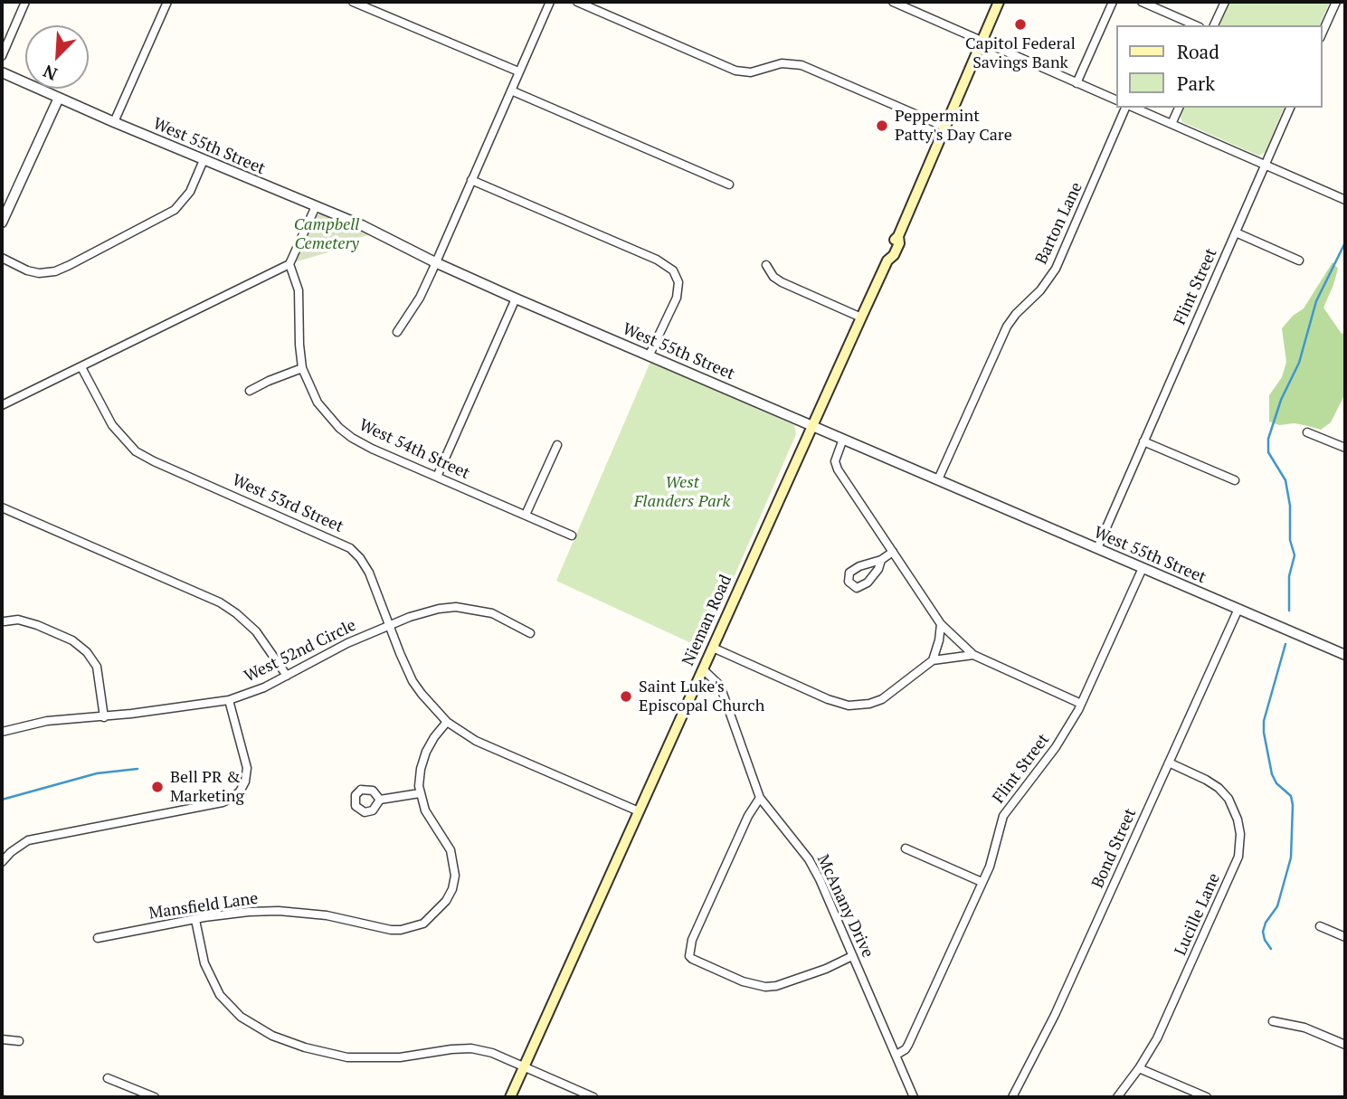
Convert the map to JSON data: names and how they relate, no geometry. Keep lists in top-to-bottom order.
{
  "streets": {
    "main road": ["Nieman Road"],
    "street": [
      "West 55th Street",
      "Barton Lane",
      "Flint Street",
      "West 54th Street",
      "West 53rd Street",
      "West 52nd Circle",
      "Bond Street",
      "Mansfield Lane",
      "McAnany Drive",
      "Lucille Lane"
    ]
  },
  "crossings": [
    ["West 55th Street", "Barton Lane"],
    ["West 55th Street", "Flint Street"],
    ["West 55th Street", "Nieman Road"],
    ["West 55th Street", "Bond Street"],
    ["Flint Street", "McAnany Drive"],
    ["West 53rd Street", "Nieman Road"],
    ["West 53rd Street", "West 52nd Circle"],
    ["West 53rd Street", "Mansfield Lane"],
    ["Nieman Road", "McAnany Drive"],
    ["Bond Street", "Lucille Lane"]
  ],
  "parks": ["Campbell Cemetery", "West Flanders Park"],
  "places": [
    "Capitol Federal Savings Bank",
    "Peppermint Patty's Day Care",
    "Saint Luke's Episcopal Church",
    "Bell PR & Marketing"
  ],
  "legend": ["Road", "Park"],
  "north": "bottom left"
}
